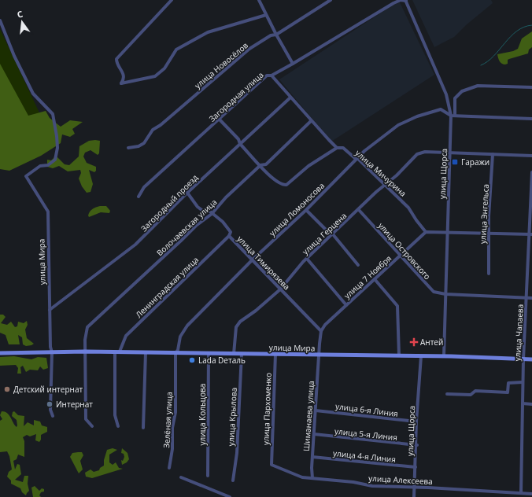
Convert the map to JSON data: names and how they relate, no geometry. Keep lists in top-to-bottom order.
{
  "streets": {
    "main road": ["улица Мира"],
    "street": [
      "улица Новосёлов",
      "Загородная улица",
      "улица Мичурина",
      "улица Щорса",
      "Загородный проезд",
      "улица Ломоносова",
      "улица Энгельса",
      "Волочаевская улица",
      "улица Герцена",
      "улица Островского",
      "улица Тимирязева",
      "улица 7 Ноября",
      "Ленинградская улица",
      "улица Чапаева",
      "улица Пархоменко",
      "улица 6-я Линия",
      "улица Кольцова",
      "Шиманаева улица",
      "улица Крылова",
      "Зелёная улица",
      "улица 5-я Линия",
      "улица 4-я Линия",
      "улица Алексеева"
    ]
  },
  "crossings": [
    ["Загородная улица", "улица Мичурина"],
    ["Загородная улица", "улица Щорса"],
    ["улица Мичурина", "Загородный проезд"],
    ["улица Мичурина", "улица Ломоносова"],
    ["улица Мичурина", "Волочаевская улица"],
    ["улица Мичурина", "улица Герцена"],
    ["улица Мичурина", "улица 7 Ноября"],
    ["улица Щорса", "улица Ломоносова"],
    ["улица Щорса", "улица Герцена"],
    ["улица Щорса", "улица Островского"],
    ["улица Щорса", "улица Мира"],
    ["улица Щорса", "улица 6-я Линия"],
    ["улица Щорса", "улица 5-я Линия"],
    ["улица Щорса", "улица 4-я Линия"],
    ["улица Щорса", "улица Алексеева"],
    ["Загородный проезд", "улица Мира"],
    ["Загородный проезд", "улица Тимирязева"],
    ["улица Ломоносова", "улица Мира"],
    ["улица Ломоносова", "улица Тимирязева"],
    ["улица Ломоносова", "Зелёная улица"],
    ["улица Энгельса", "улица Герцена"],
    ["Волочаевская улица", "улица Мира"],
    ["Волочаевская улица", "улица Тимирязева"],
    ["улица Герцена", "улица Островского"],
    ["улица Герцена", "улица Мира"],
    ["улица Герцена", "улица Тимирязева"],
    ["улица Островского", "улица 7 Ноября"],
    ["улица Островского", "улица Чапаева"],
    ["улица Мира", "Ленинградская улица"],
    ["улица Мира", "улица Чапаева"],
    ["улица Мира", "улица Пархоменко"],
    ["улица Мира", "улица Кольцова"],
    ["улица Мира", "Шиманаева улица"],
    ["улица Мира", "улица Крылова"],
    ["улица Мира", "Зелёная улица"],
    ["улица Тимирязева", "улица 7 Ноября"],
    ["улица Тимирязева", "Ленинградская улица"],
    ["улица Чапаева", "улица Алексеева"],
    ["улица Пархоменко", "улица Алексеева"],
    ["улица 6-я Линия", "Шиманаева улица"],
    ["Шиманаева улица", "улица 5-я Линия"],
    ["Шиманаева улица", "улица 4-я Линия"],
    ["Шиманаева улица", "улица Алексеева"]
  ],
  "places": {
    "transit": ["Гаражи"],
    "health": ["Антей"],
    "other": ["Lada Dеталь", "Детский интернат", "Интернат"]
  },
  "north": "top"
}
